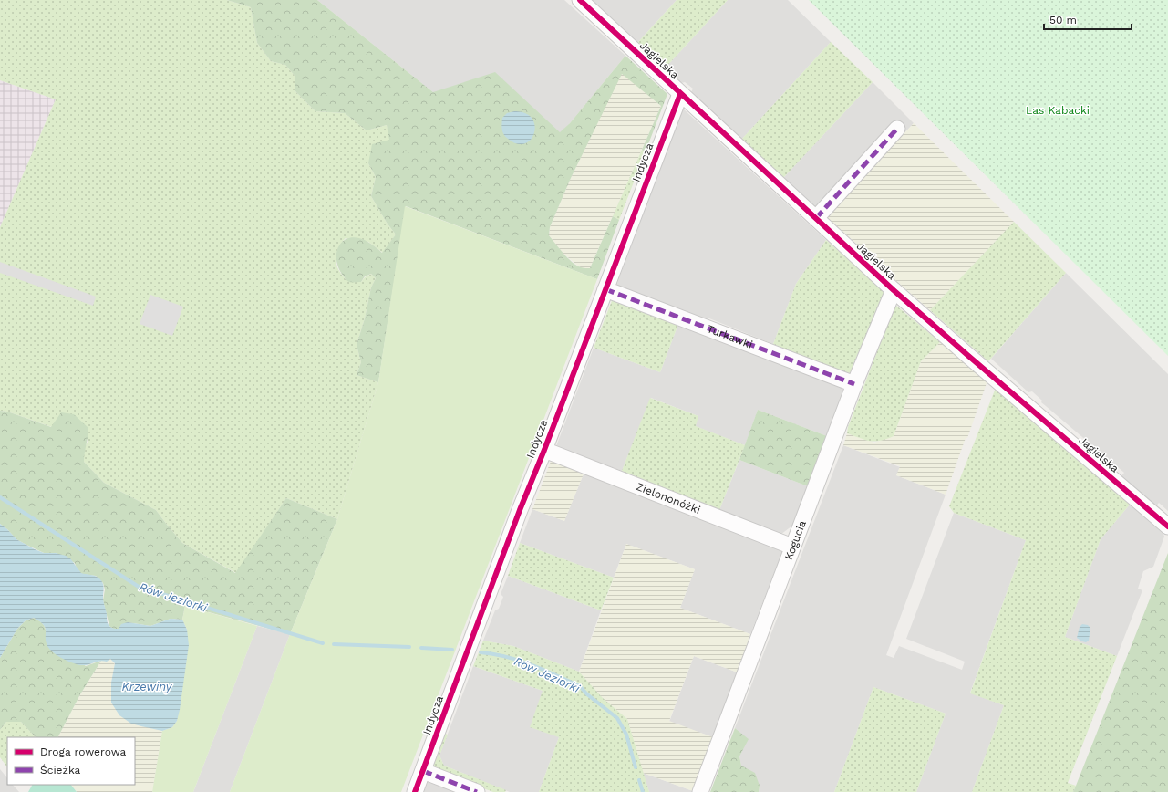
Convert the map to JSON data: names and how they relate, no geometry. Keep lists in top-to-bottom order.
{
  "streets": {
    "street": [
      "Jagielska",
      "Indycza",
      "Turkawki",
      "Zielononóżki",
      "Kogucia"
    ]
  },
  "crossings": [
    ["Jagielska", "Indycza"],
    ["Jagielska", "Kogucia"],
    ["Indycza", "Turkawki"],
    ["Indycza", "Zielononóżki"],
    ["Turkawki", "Kogucia"],
    ["Zielononóżki", "Kogucia"]
  ],
  "water": ["Rów Jeziorki", "Krzewiny"],
  "parks": ["Las Kabacki"],
  "legend": ["Droga rowerowa", "Ścieżka"],
  "scale_bar": "50 m"
}
